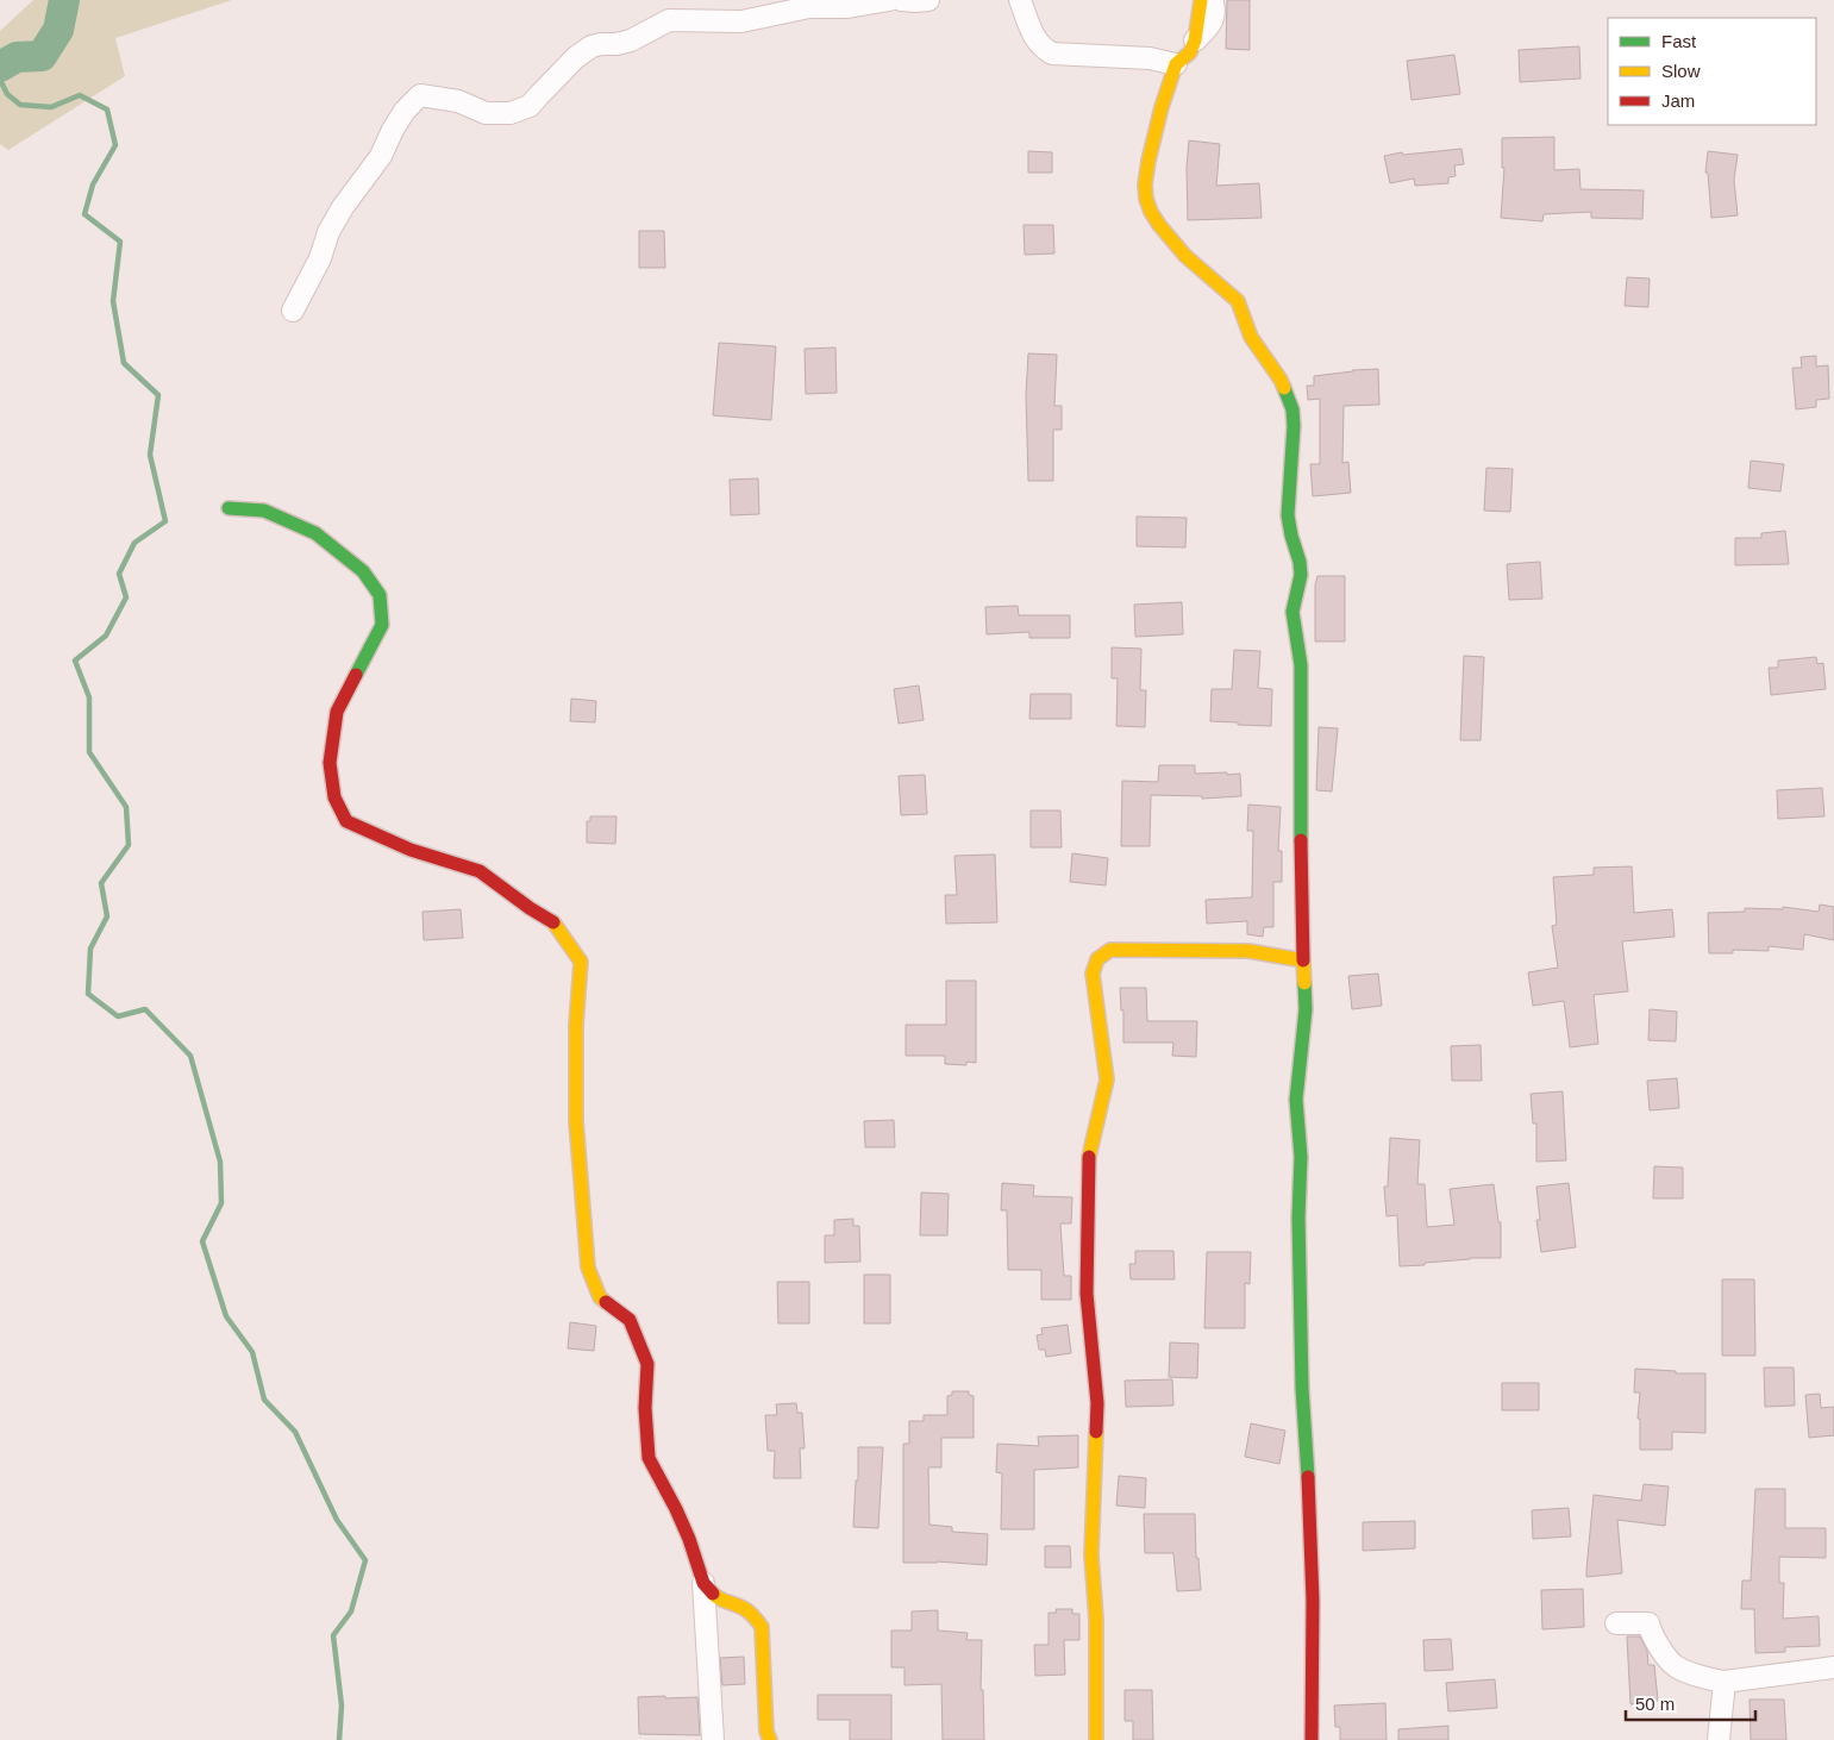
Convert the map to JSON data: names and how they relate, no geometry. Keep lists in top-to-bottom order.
{
  "legend": ["Fast", "Slow", "Jam"],
  "scale_bar": "50 m"
}
